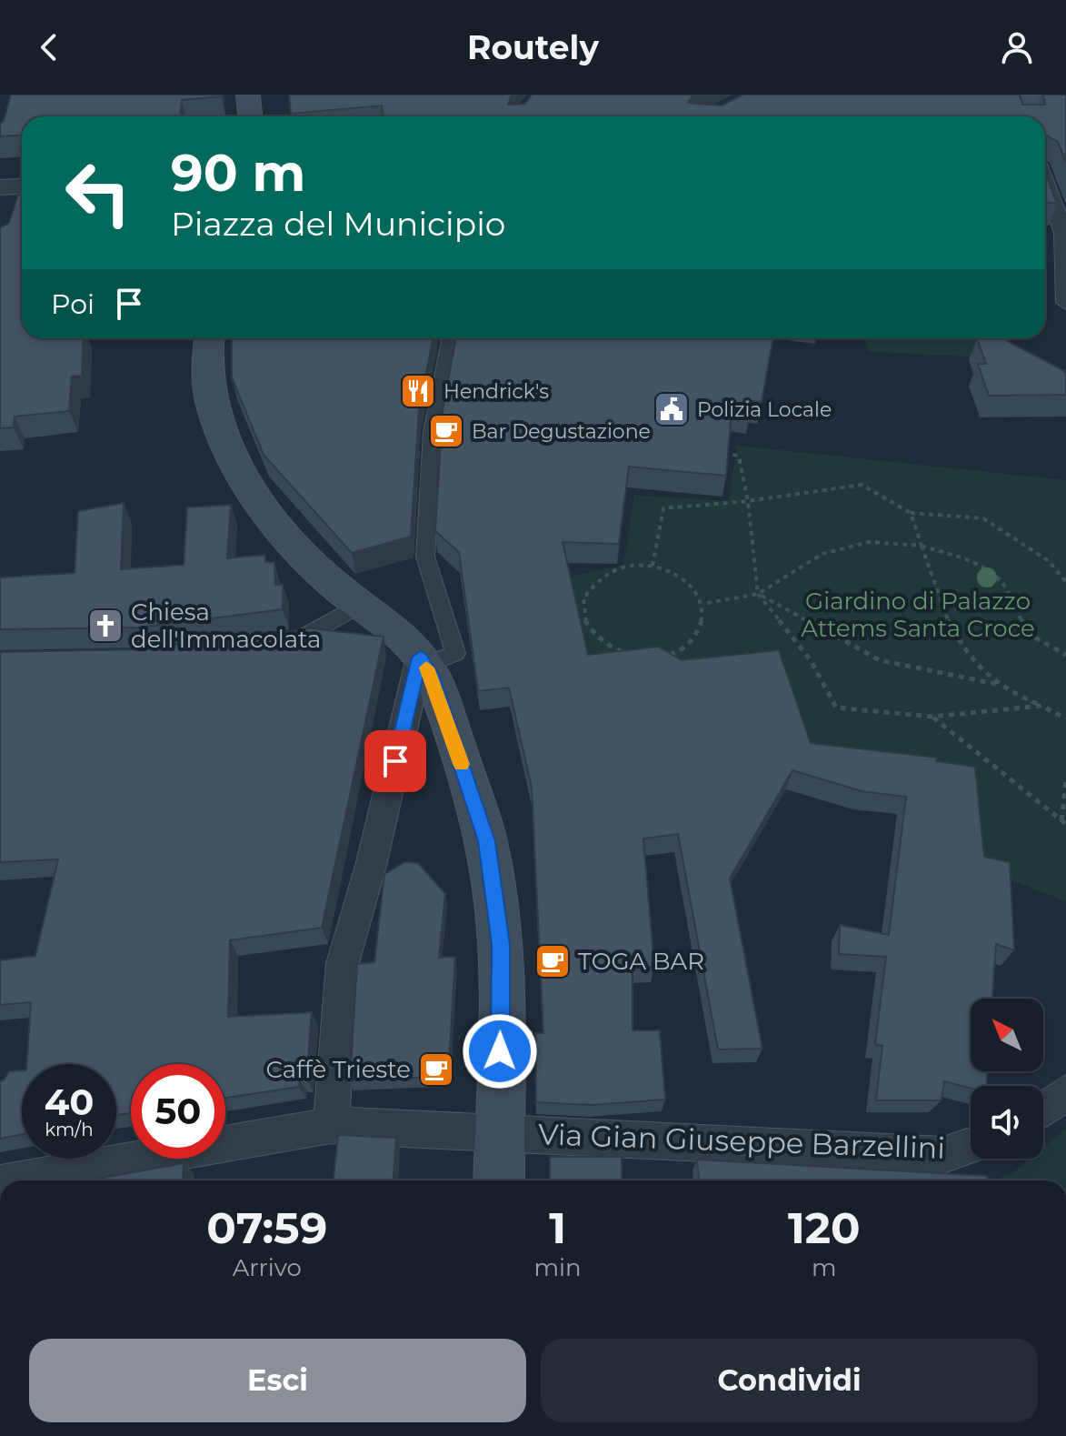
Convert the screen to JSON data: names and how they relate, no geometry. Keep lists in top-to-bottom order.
{
  "streets": {
    "street": ["Via Gian Giuseppe Barzellini"]
  },
  "parks": ["Giardino di Palazzo Attems Santa Croce"],
  "places": {
    "restaurant": ["Hendrick's"],
    "public building": ["Polizia Locale"],
    "cafe": ["Bar Degustazione", "TOGA BAR", "Caffè Trieste"],
    "church": ["Chiesa dell'Immacolata"]
  },
  "north": "top left",
  "page": {
    "header": "Routely",
    "turn": ["90 m", "Piazza del Municipio"],
    "then": "Poi",
    "speed": "40 km/h",
    "limit": "50",
    "eta": [
      "07:59",
      "Arrivo",
      "1",
      "min",
      "120",
      "m"
    ],
    "buttons": ["Esci", "Condividi"]
  }
}
